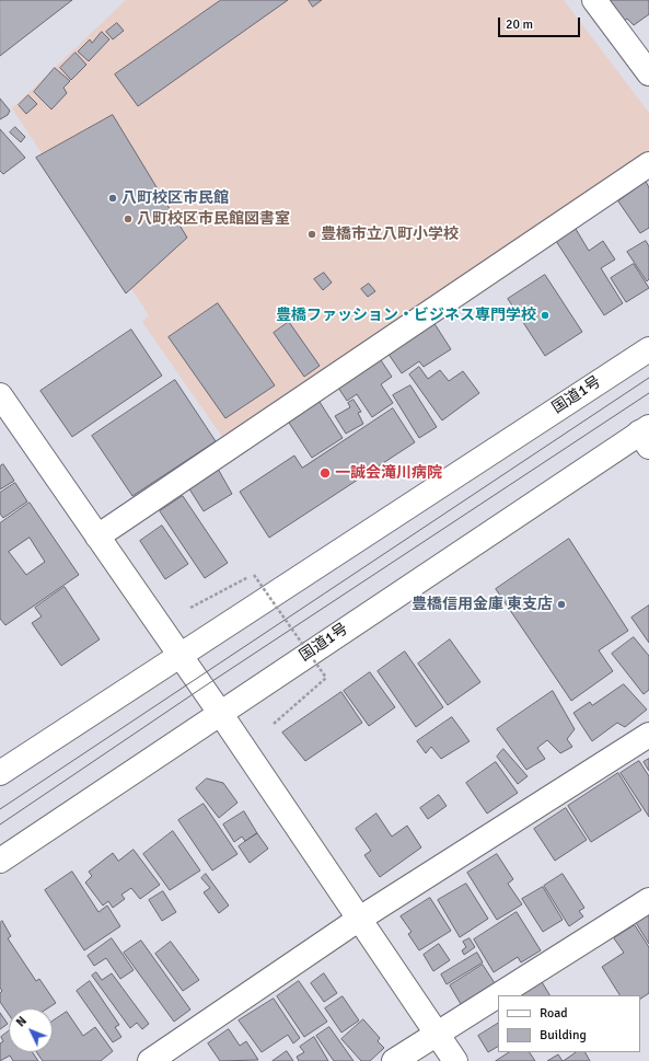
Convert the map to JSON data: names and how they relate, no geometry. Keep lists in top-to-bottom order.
{
  "streets": {
    "main road": ["国道1号"]
  },
  "places": [
    "八町校区市民館",
    "八町校区市民館図書室",
    "豊橋市立八町小学校",
    "豊橋ファッション・ビジネス専門学校",
    "一誠会滝川病院",
    "豊橋信用金庫 東支店"
  ],
  "legend": ["Road", "Building"],
  "scale_bar": "20 m",
  "north": "top left"
}
